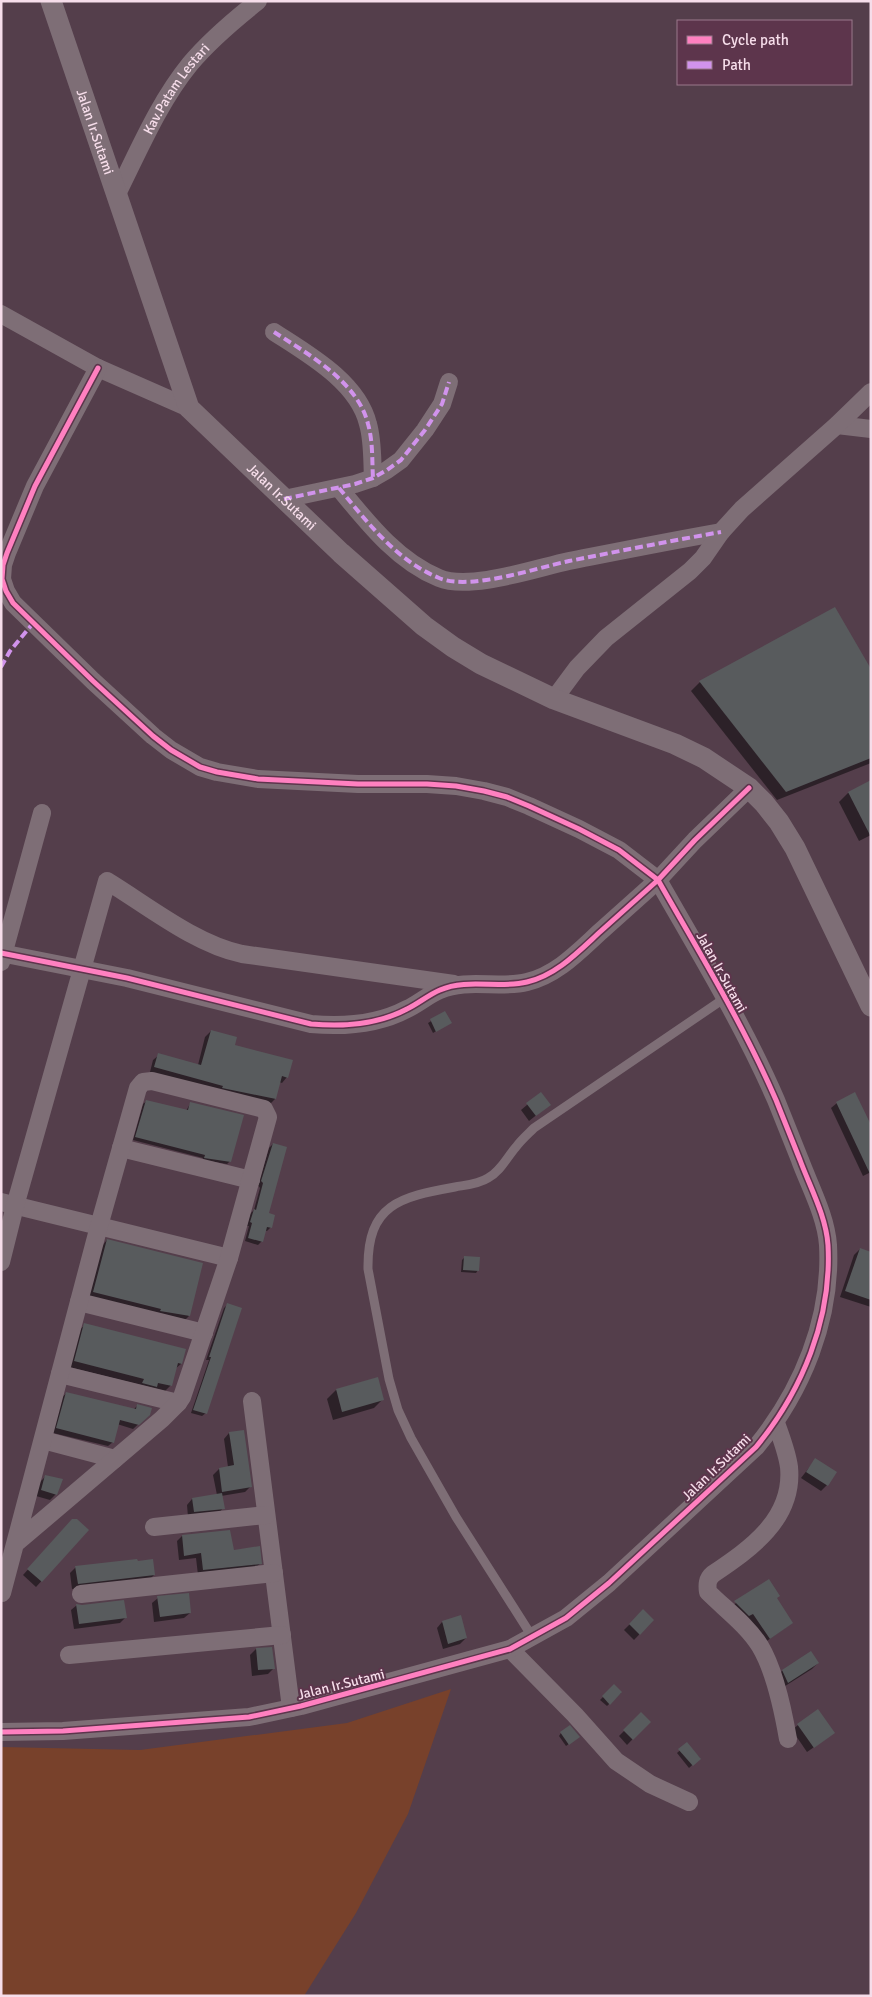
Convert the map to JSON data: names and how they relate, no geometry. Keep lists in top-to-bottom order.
{
  "streets": {
    "street": ["Kav.Patam Lestari", "Jalan Ir.Sutami"]
  },
  "crossings": [
    ["Kav.Patam Lestari", "Jalan Ir.Sutami"]
  ],
  "legend": ["Cycle path", "Path"]
}
